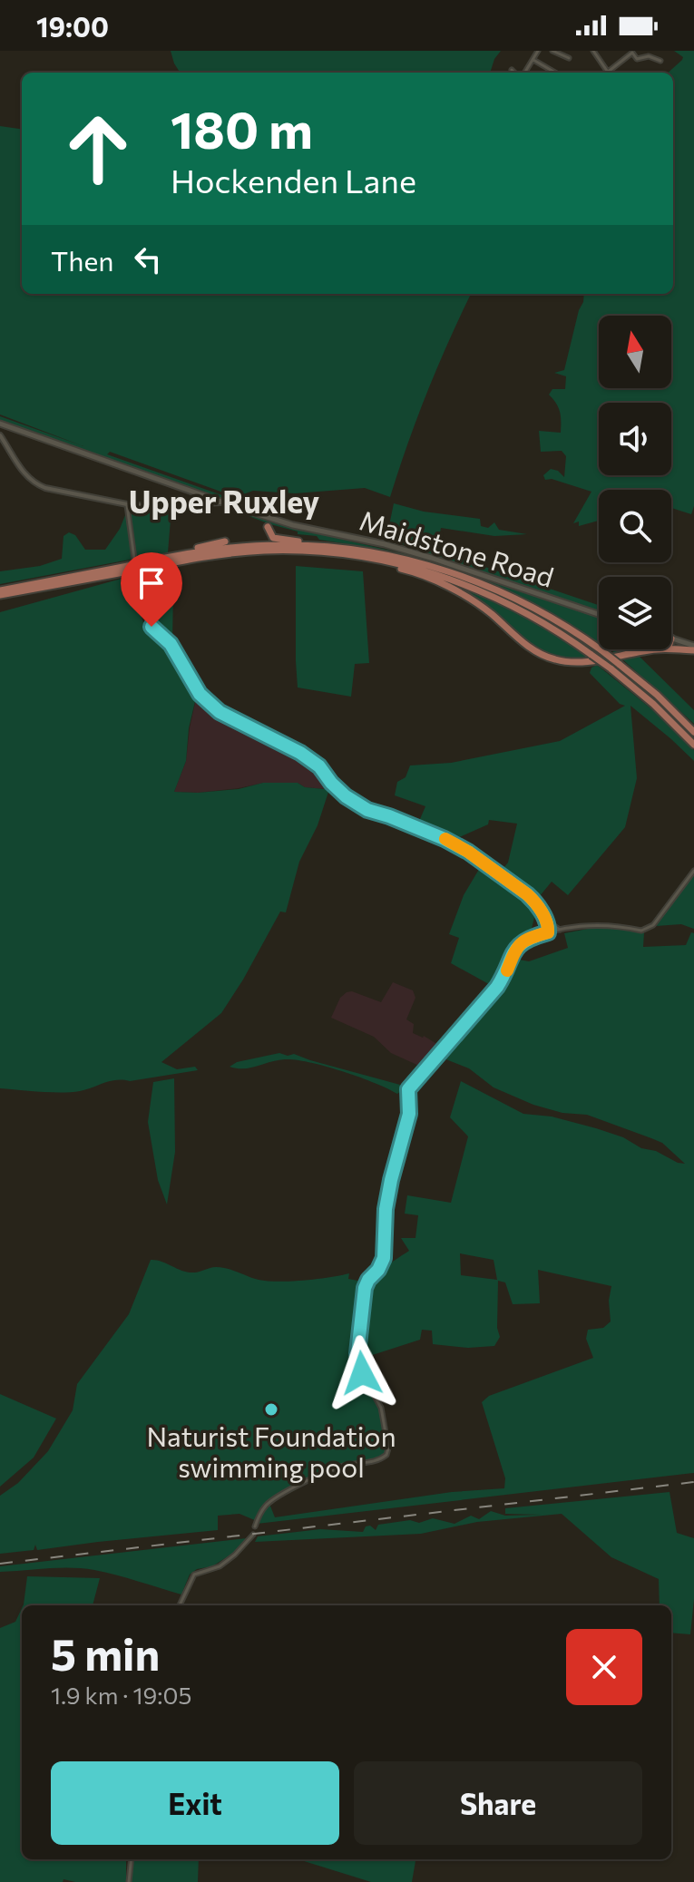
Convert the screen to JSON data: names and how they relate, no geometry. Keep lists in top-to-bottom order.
{
  "streets": {
    "main road": ["Maidstone Road"]
  },
  "districts": ["Upper Ruxley"],
  "places": ["Naturist Foundation swimming pool"],
  "north": "top",
  "page": {
    "status": "19:00",
    "turn": ["180 m", "Hockenden Lane"],
    "then": "Then",
    "heading": ["5 min", "1.9 km · 19:05"],
    "buttons": ["Exit", "Share"]
  }
}
